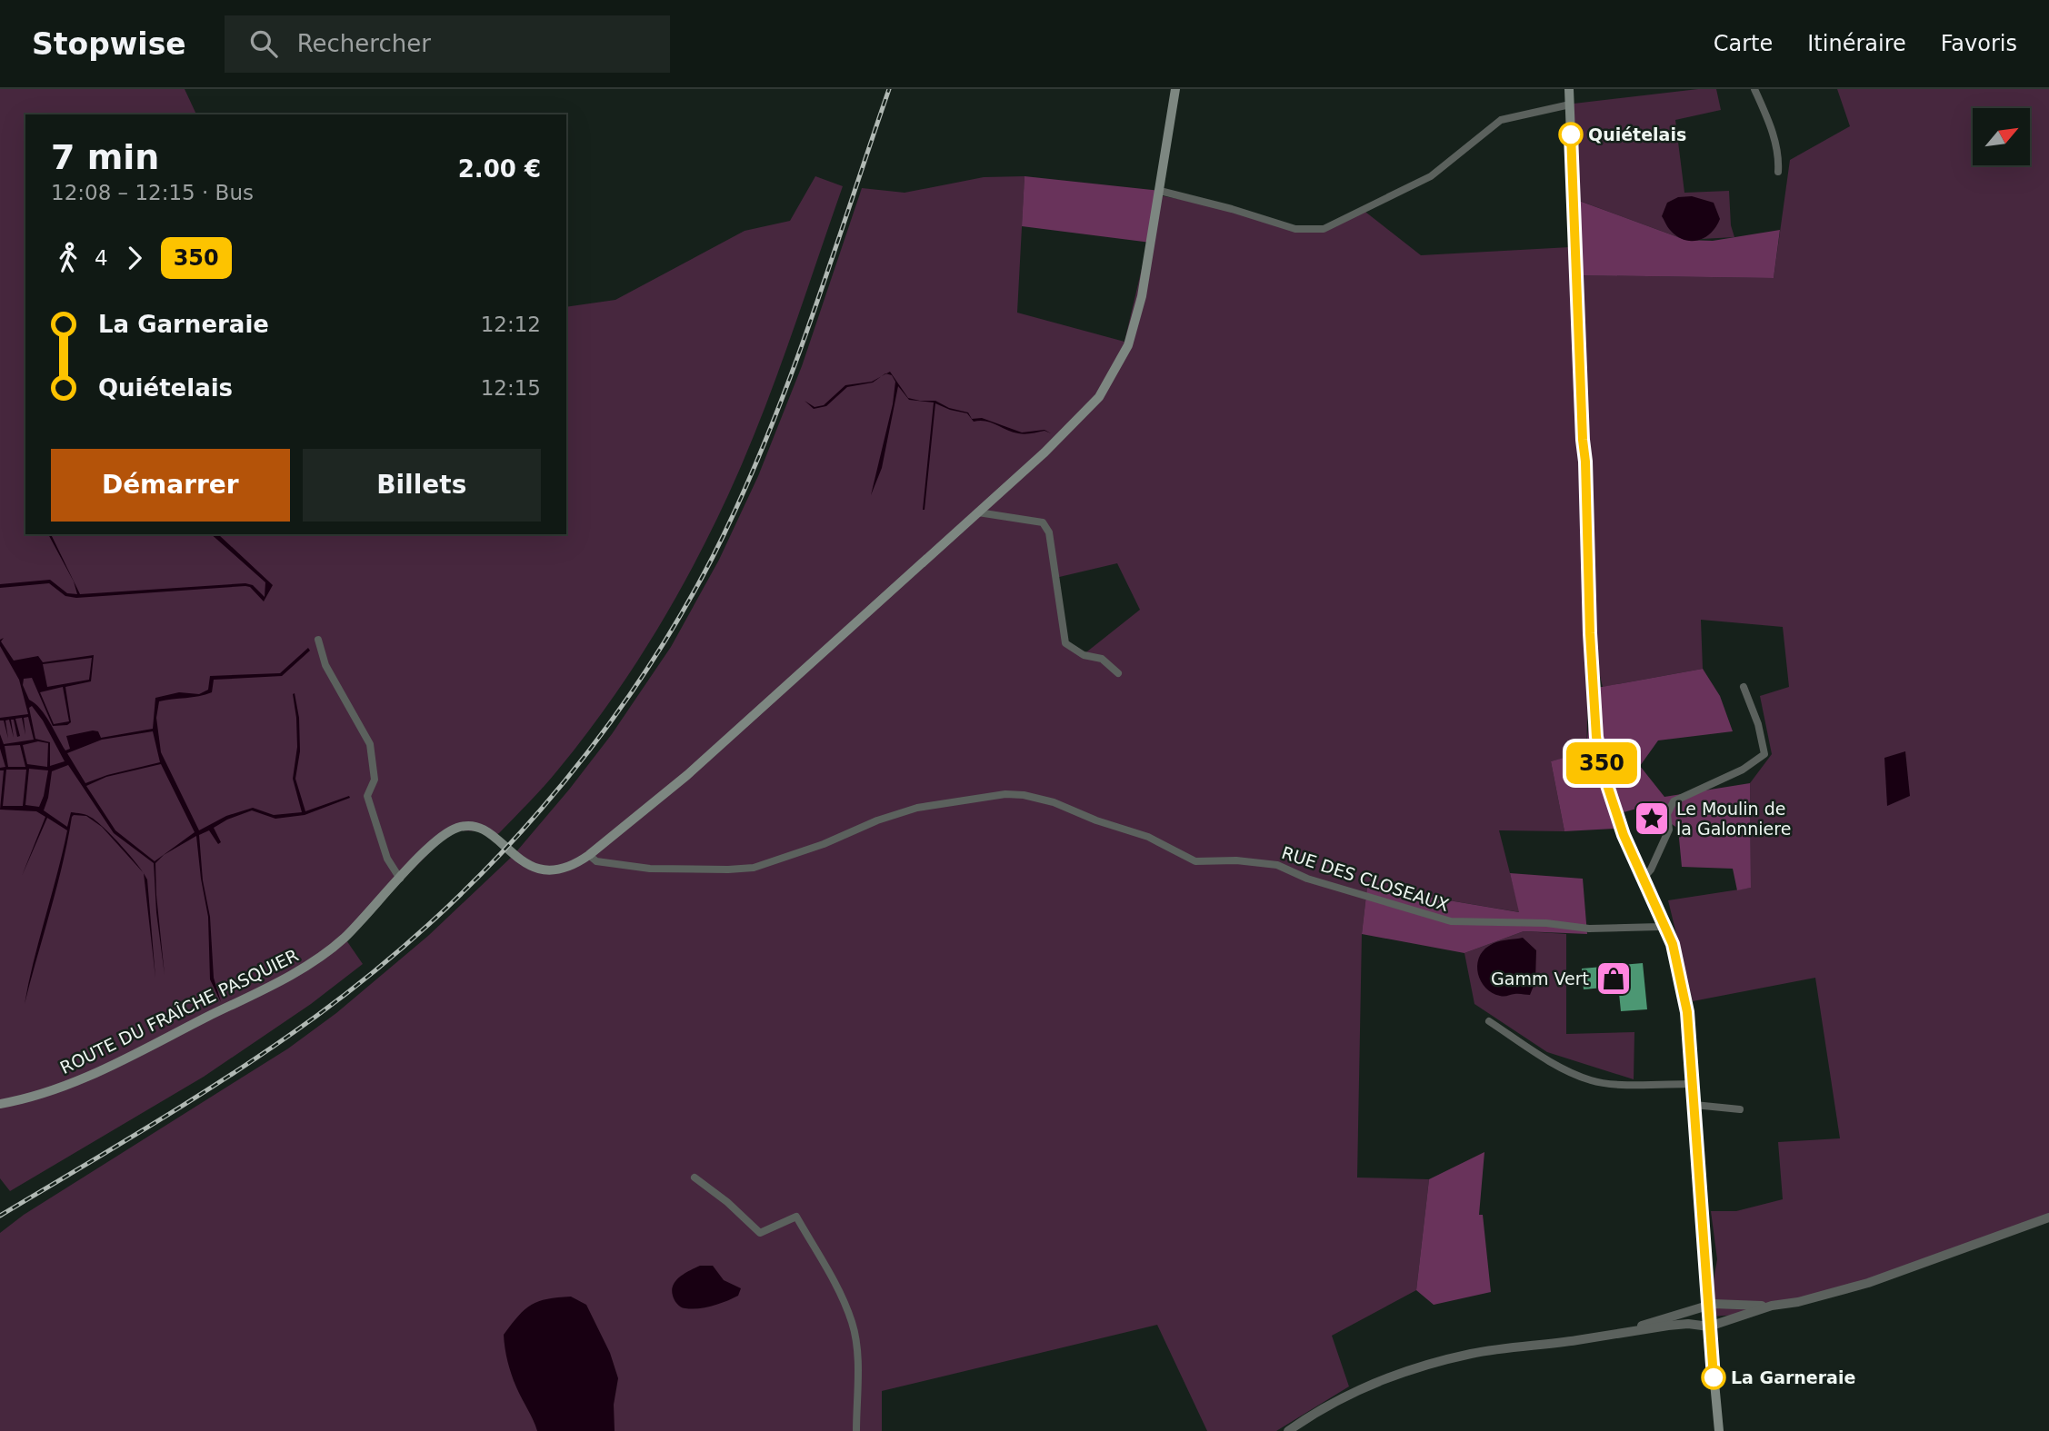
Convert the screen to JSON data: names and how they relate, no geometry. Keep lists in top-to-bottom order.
{
  "streets": {
    "main road": ["ROUTE DU FRAÎCHE PASQUIER"],
    "street": ["RUE DES CLOSEAUX"]
  },
  "crossings": [
    ["RUE DES CLOSEAUX", "ROUTE DU FRAÎCHE PASQUIER"]
  ],
  "places": {
    "other": ["Quiételais", "La Garneraie"],
    "place": ["Le Moulin de la Galonniere"],
    "shop": ["Gamm Vert"]
  },
  "lines": ["bus line 350"],
  "north": "top right",
  "page": {
    "header": "Stopwise",
    "search": "Rechercher",
    "nav": ["Carte", "Itinéraire", "Favoris"],
    "on_map": "350",
    "heading": ["7 min", "12:08 – 12:15 · Bus", "2.00 €"],
    "legs": ["4", "350"],
    "list": [
      {
        "name": "La Garneraie",
        "value": "12:12"
      },
      {
        "name": "Quiételais",
        "value": "12:15"
      }
    ],
    "buttons": ["Démarrer", "Billets"]
  }
}
